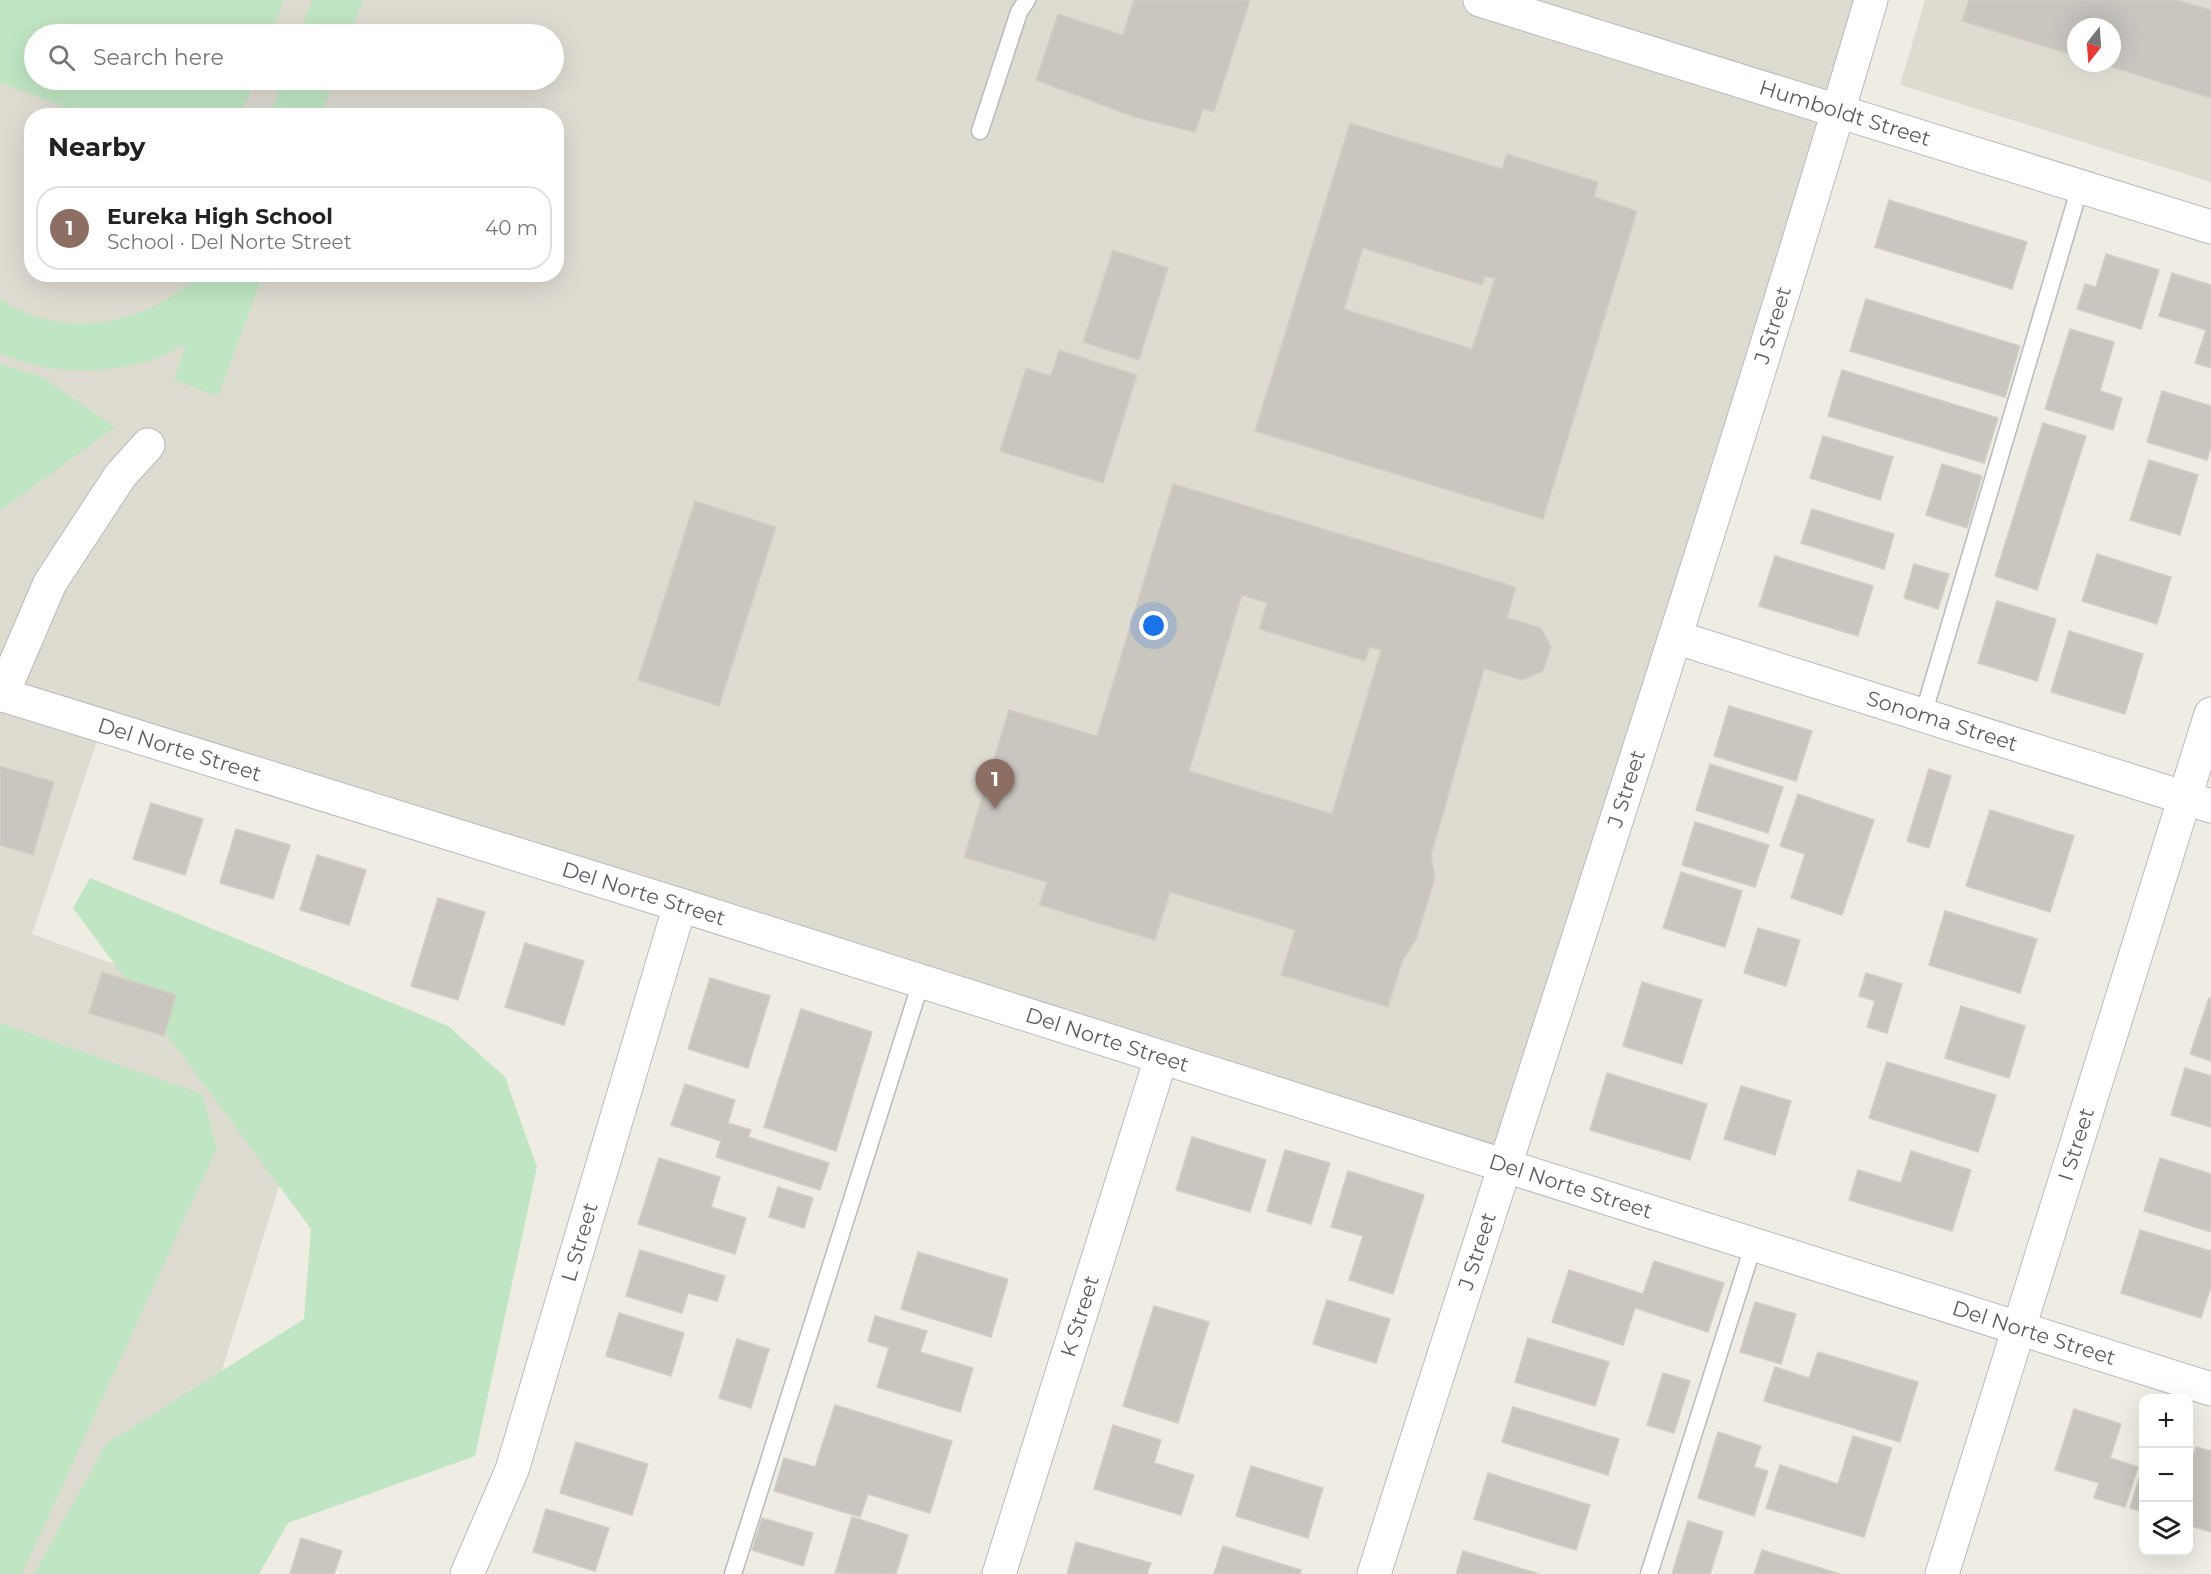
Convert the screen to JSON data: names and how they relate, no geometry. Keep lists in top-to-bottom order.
{
  "streets": {
    "street": [
      "Humboldt Street",
      "J Street",
      "Sonoma Street",
      "Del Norte Street",
      "I Street",
      "L Street",
      "K Street"
    ]
  },
  "crossings": [
    ["Humboldt Street", "J Street"],
    ["J Street", "Sonoma Street"],
    ["J Street", "Del Norte Street"],
    ["Sonoma Street", "I Street"],
    ["Del Norte Street", "I Street"],
    ["Del Norte Street", "L Street"],
    ["Del Norte Street", "K Street"]
  ],
  "north": "bottom",
  "page": {
    "search": "Search here",
    "heading": "Nearby",
    "list": [
      {
        "mark": "1",
        "name": "Eureka High School",
        "note": "School · Del Norte Street",
        "value": "40 m"
      }
    ],
    "pins": "1",
    "map_buttons": ["+", "−"]
  }
}
